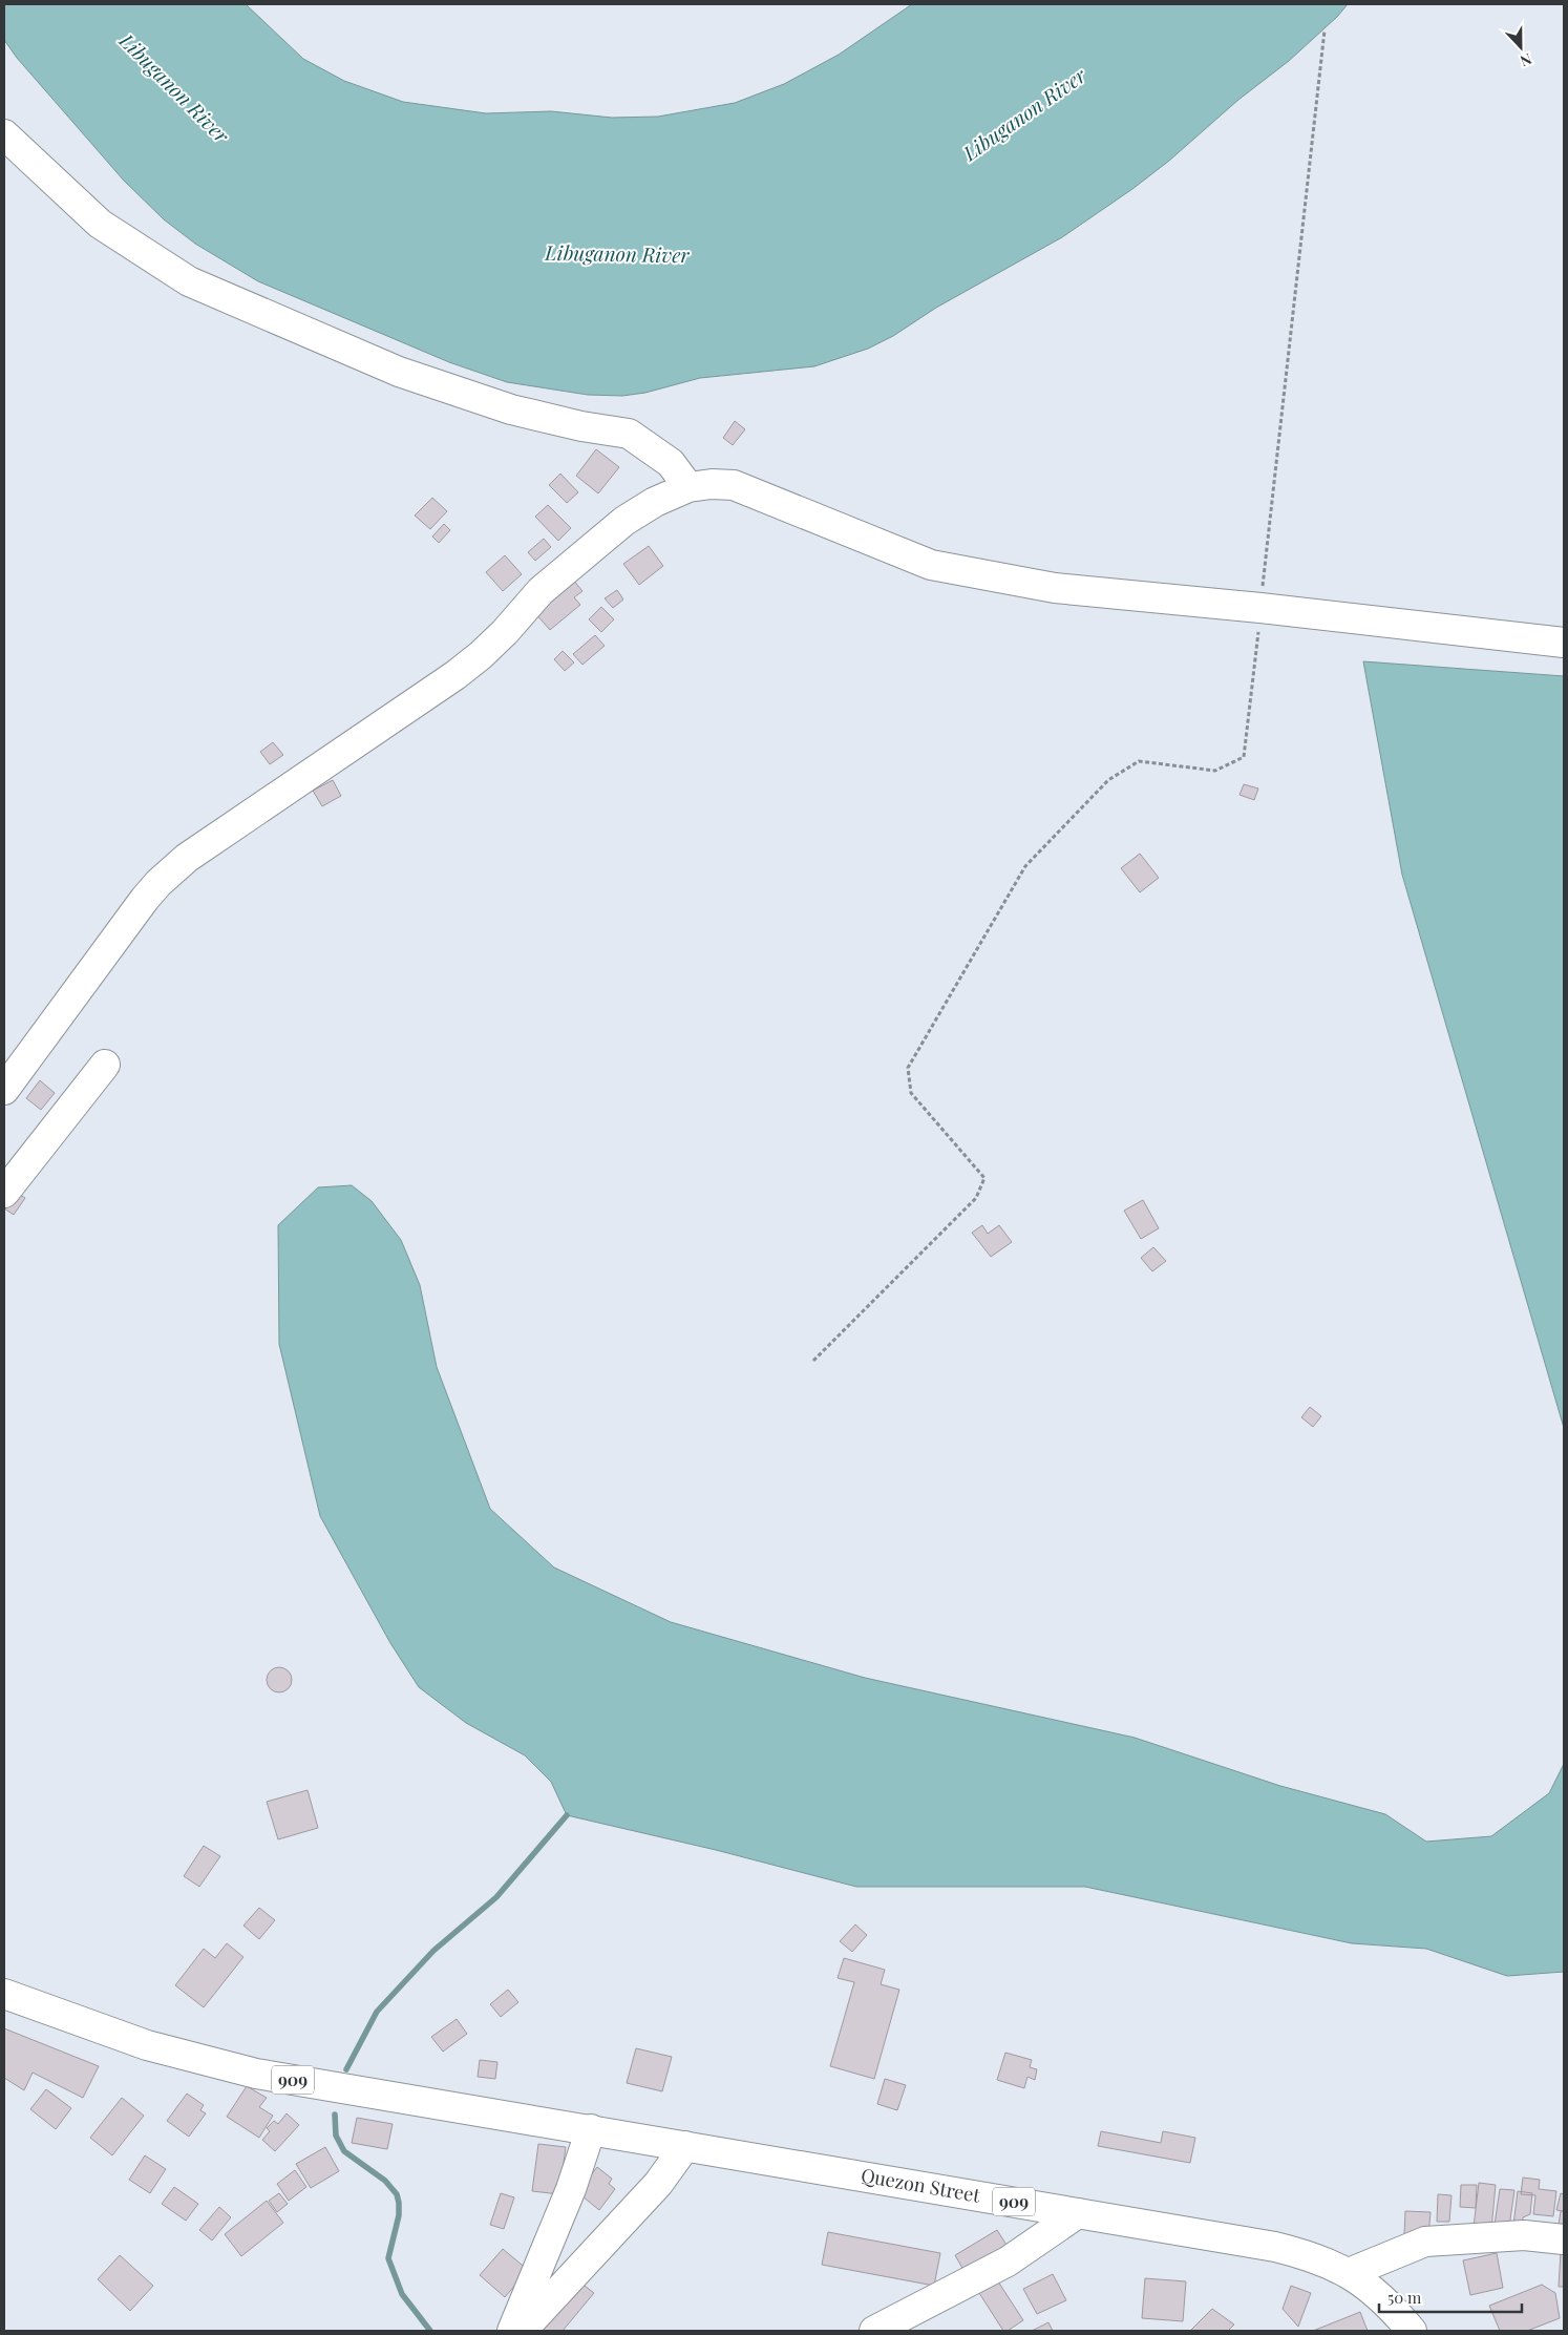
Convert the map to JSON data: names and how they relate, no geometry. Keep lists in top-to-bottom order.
{
  "streets": {
    "main road": ["909", "Quezon Street"]
  },
  "crossings": [
    ["909", "Quezon Street"]
  ],
  "water": ["Libuganon River"],
  "scale_bar": "50 m",
  "north": "bottom"
}
